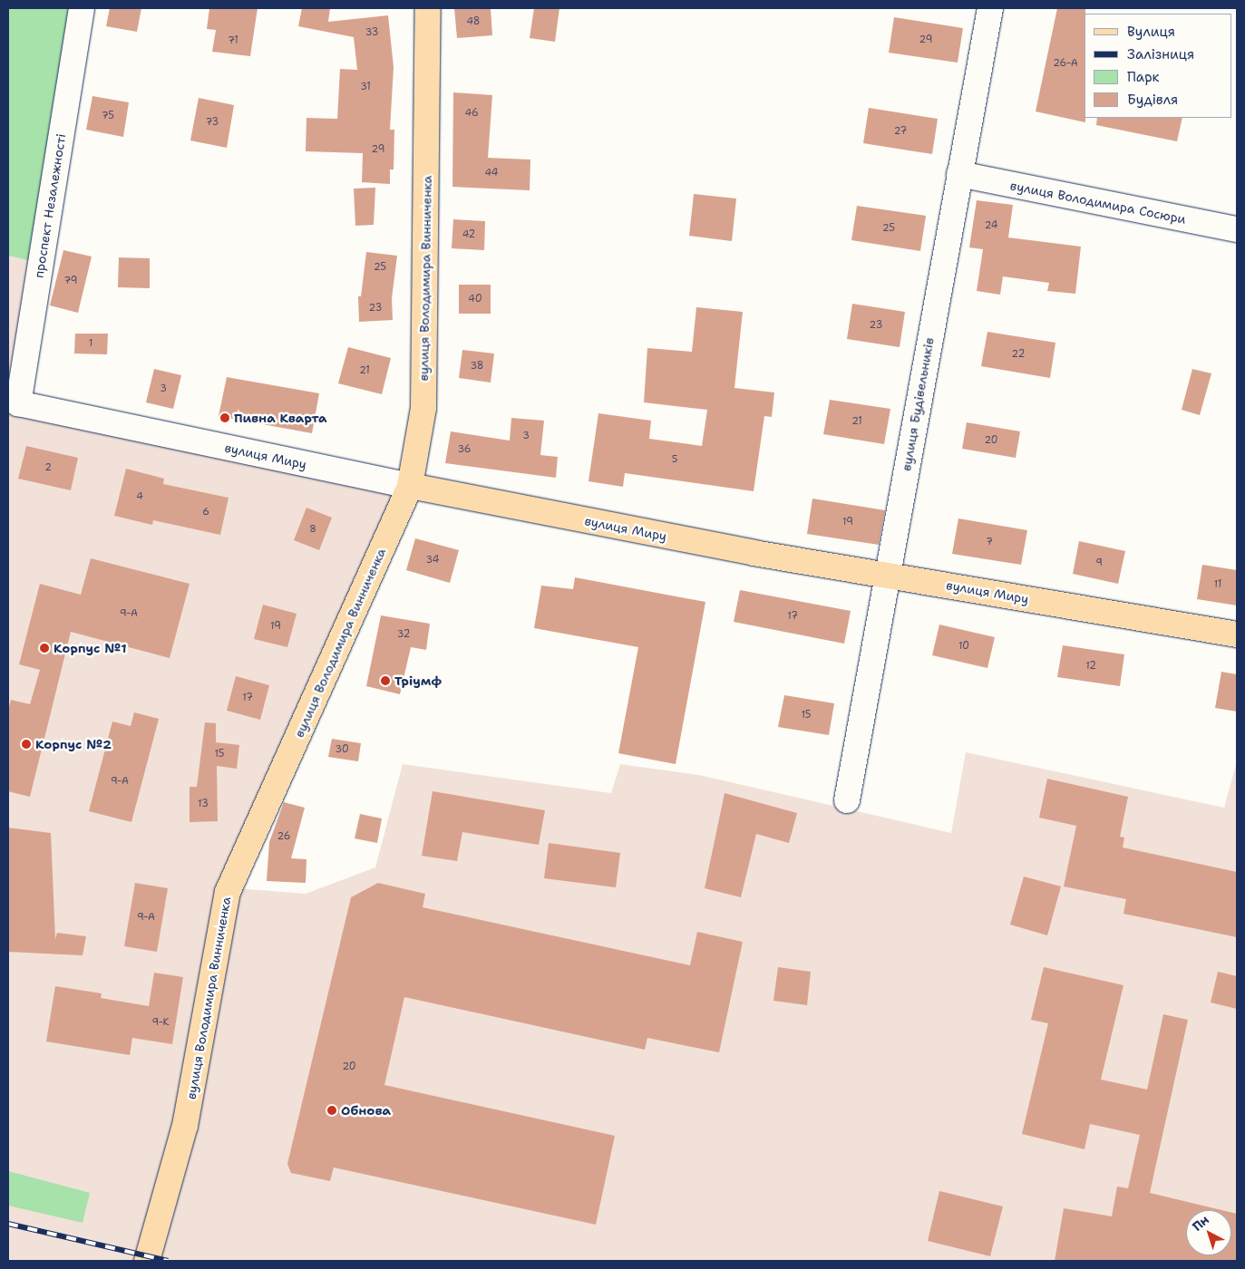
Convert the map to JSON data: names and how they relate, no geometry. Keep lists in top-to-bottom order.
{
  "streets": {
    "main road": ["вулиця Володимира Винниченка", "вулиця Миру"],
    "street": ["вулиця Володимира Сосюри", "проспект Незалежності", "вулиця Будівельників"]
  },
  "crossings": [
    ["вулиця Володимира Сосюри", "вулиця Будівельників"],
    ["проспект Незалежності", "вулиця Миру"],
    ["вулиця Володимира Винниченка", "вулиця Миру"],
    ["вулиця Будівельників", "вулиця Миру"]
  ],
  "places": [
    "Пивна Кварта",
    "Корпус №1",
    "Тріумф",
    "Корпус №2",
    "Обнова"
  ],
  "house_numbers": [
    "48",
    "33",
    "29",
    "71",
    "26-А",
    "31",
    "46",
    "75",
    "73",
    "27",
    "29",
    "44",
    "24",
    "25",
    "42",
    "25",
    "79",
    "40",
    "23",
    "23",
    "1",
    "22",
    "38",
    "21",
    "3",
    "21",
    "3",
    "20",
    "36",
    "5",
    "2",
    "4",
    "6",
    "19",
    "8",
    "7",
    "34",
    "9",
    "11",
    "9-А",
    "17",
    "19",
    "32",
    "10",
    "12",
    "17",
    "15",
    "30",
    "15",
    "9-А",
    "13",
    "26",
    "9-А",
    "9-К",
    "20"
  ],
  "legend": [
    "Вулиця",
    "Залізниця",
    "Парк",
    "Будівля"
  ],
  "north": "top left"
}
